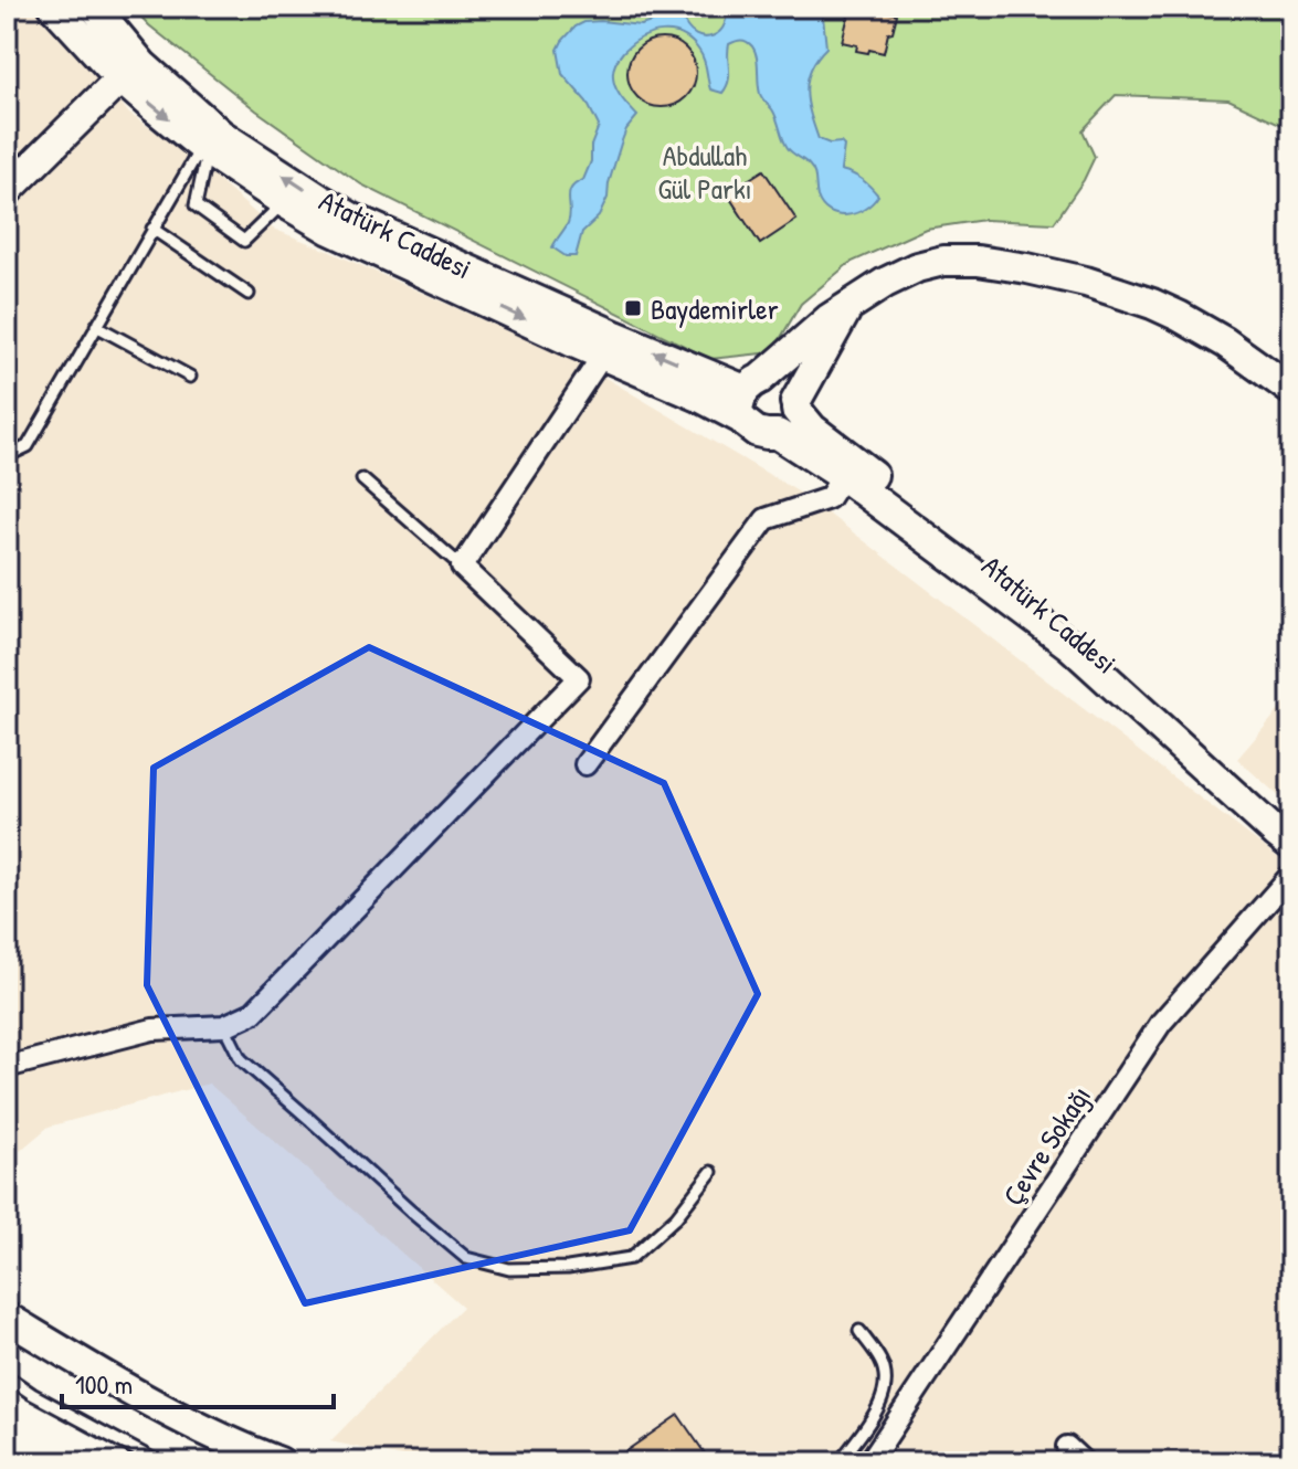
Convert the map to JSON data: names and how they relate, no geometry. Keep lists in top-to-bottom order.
{
  "streets": {
    "main road": ["Atatürk Caddesi"],
    "street": ["Çevre Sokağı"]
  },
  "parks": ["Abdullah Gül Parkı"],
  "places": {
    "transit": ["Baydemirler"]
  },
  "scale_bar": "100 m"
}
